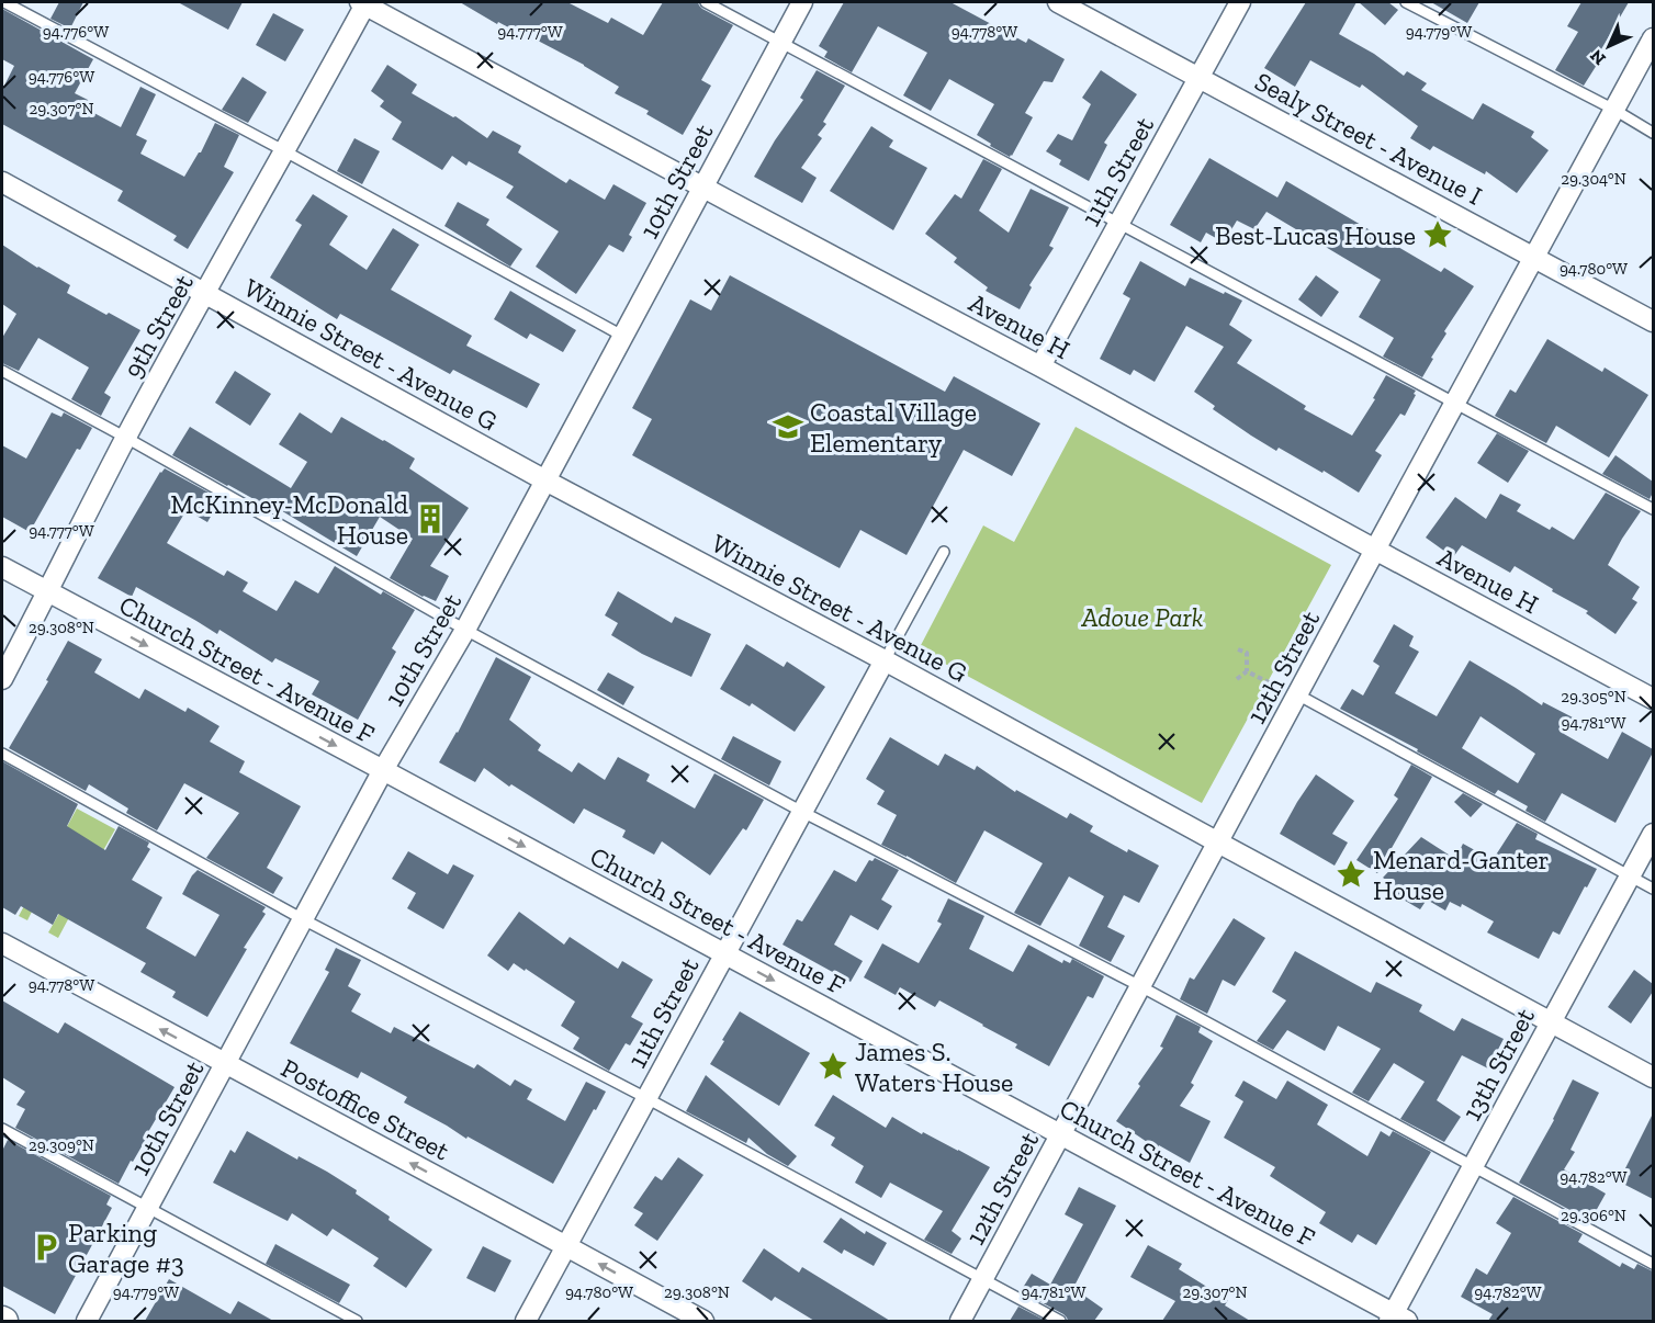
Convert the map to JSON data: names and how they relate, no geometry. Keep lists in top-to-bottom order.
{
  "streets": {
    "street": [
      "Sealy Street - Avenue I",
      "11th Street",
      "10th Street",
      "9th Street",
      "Avenue H",
      "Winnie Street - Avenue G",
      "12th Street",
      "Church Street - Avenue F",
      "13th Street",
      "Postoffice Street"
    ]
  },
  "crossings": [
    ["Sealy Street - Avenue I", "11th Street"],
    ["Sealy Street - Avenue I", "12th Street"],
    ["11th Street", "Avenue H"],
    ["11th Street", "Winnie Street - Avenue G"],
    ["11th Street", "Church Street - Avenue F"],
    ["11th Street", "Postoffice Street"],
    ["10th Street", "Avenue H"],
    ["10th Street", "Winnie Street - Avenue G"],
    ["10th Street", "Church Street - Avenue F"],
    ["10th Street", "Postoffice Street"],
    ["9th Street", "Avenue H"],
    ["9th Street", "Winnie Street - Avenue G"],
    ["9th Street", "Church Street - Avenue F"],
    ["Avenue H", "12th Street"],
    ["Winnie Street - Avenue G", "12th Street"],
    ["Winnie Street - Avenue G", "13th Street"],
    ["12th Street", "Church Street - Avenue F"],
    ["Church Street - Avenue F", "13th Street"]
  ],
  "one_way": ["Church Street - Avenue F", "Postoffice Street"],
  "parks": ["Adoue Park"],
  "places": {
    "place": ["Best-Lucas House", "Menard-Ganter House", "James S. Waters House"],
    "school or university": ["Coastal Village Elementary"],
    "building": ["McKinney-McDonald House"],
    "parking": ["Parking Garage #3"]
  },
  "north": "bottom left",
  "coordinates": [
    "94.776°W",
    "94.777°W",
    "94.778°W",
    "94.779°W",
    "29.307°N",
    "29.304°N",
    "94.780°W",
    "29.308°N",
    "29.305°N",
    "94.781°W",
    "29.309°N",
    "94.782°W",
    "29.306°N"
  ]
}
